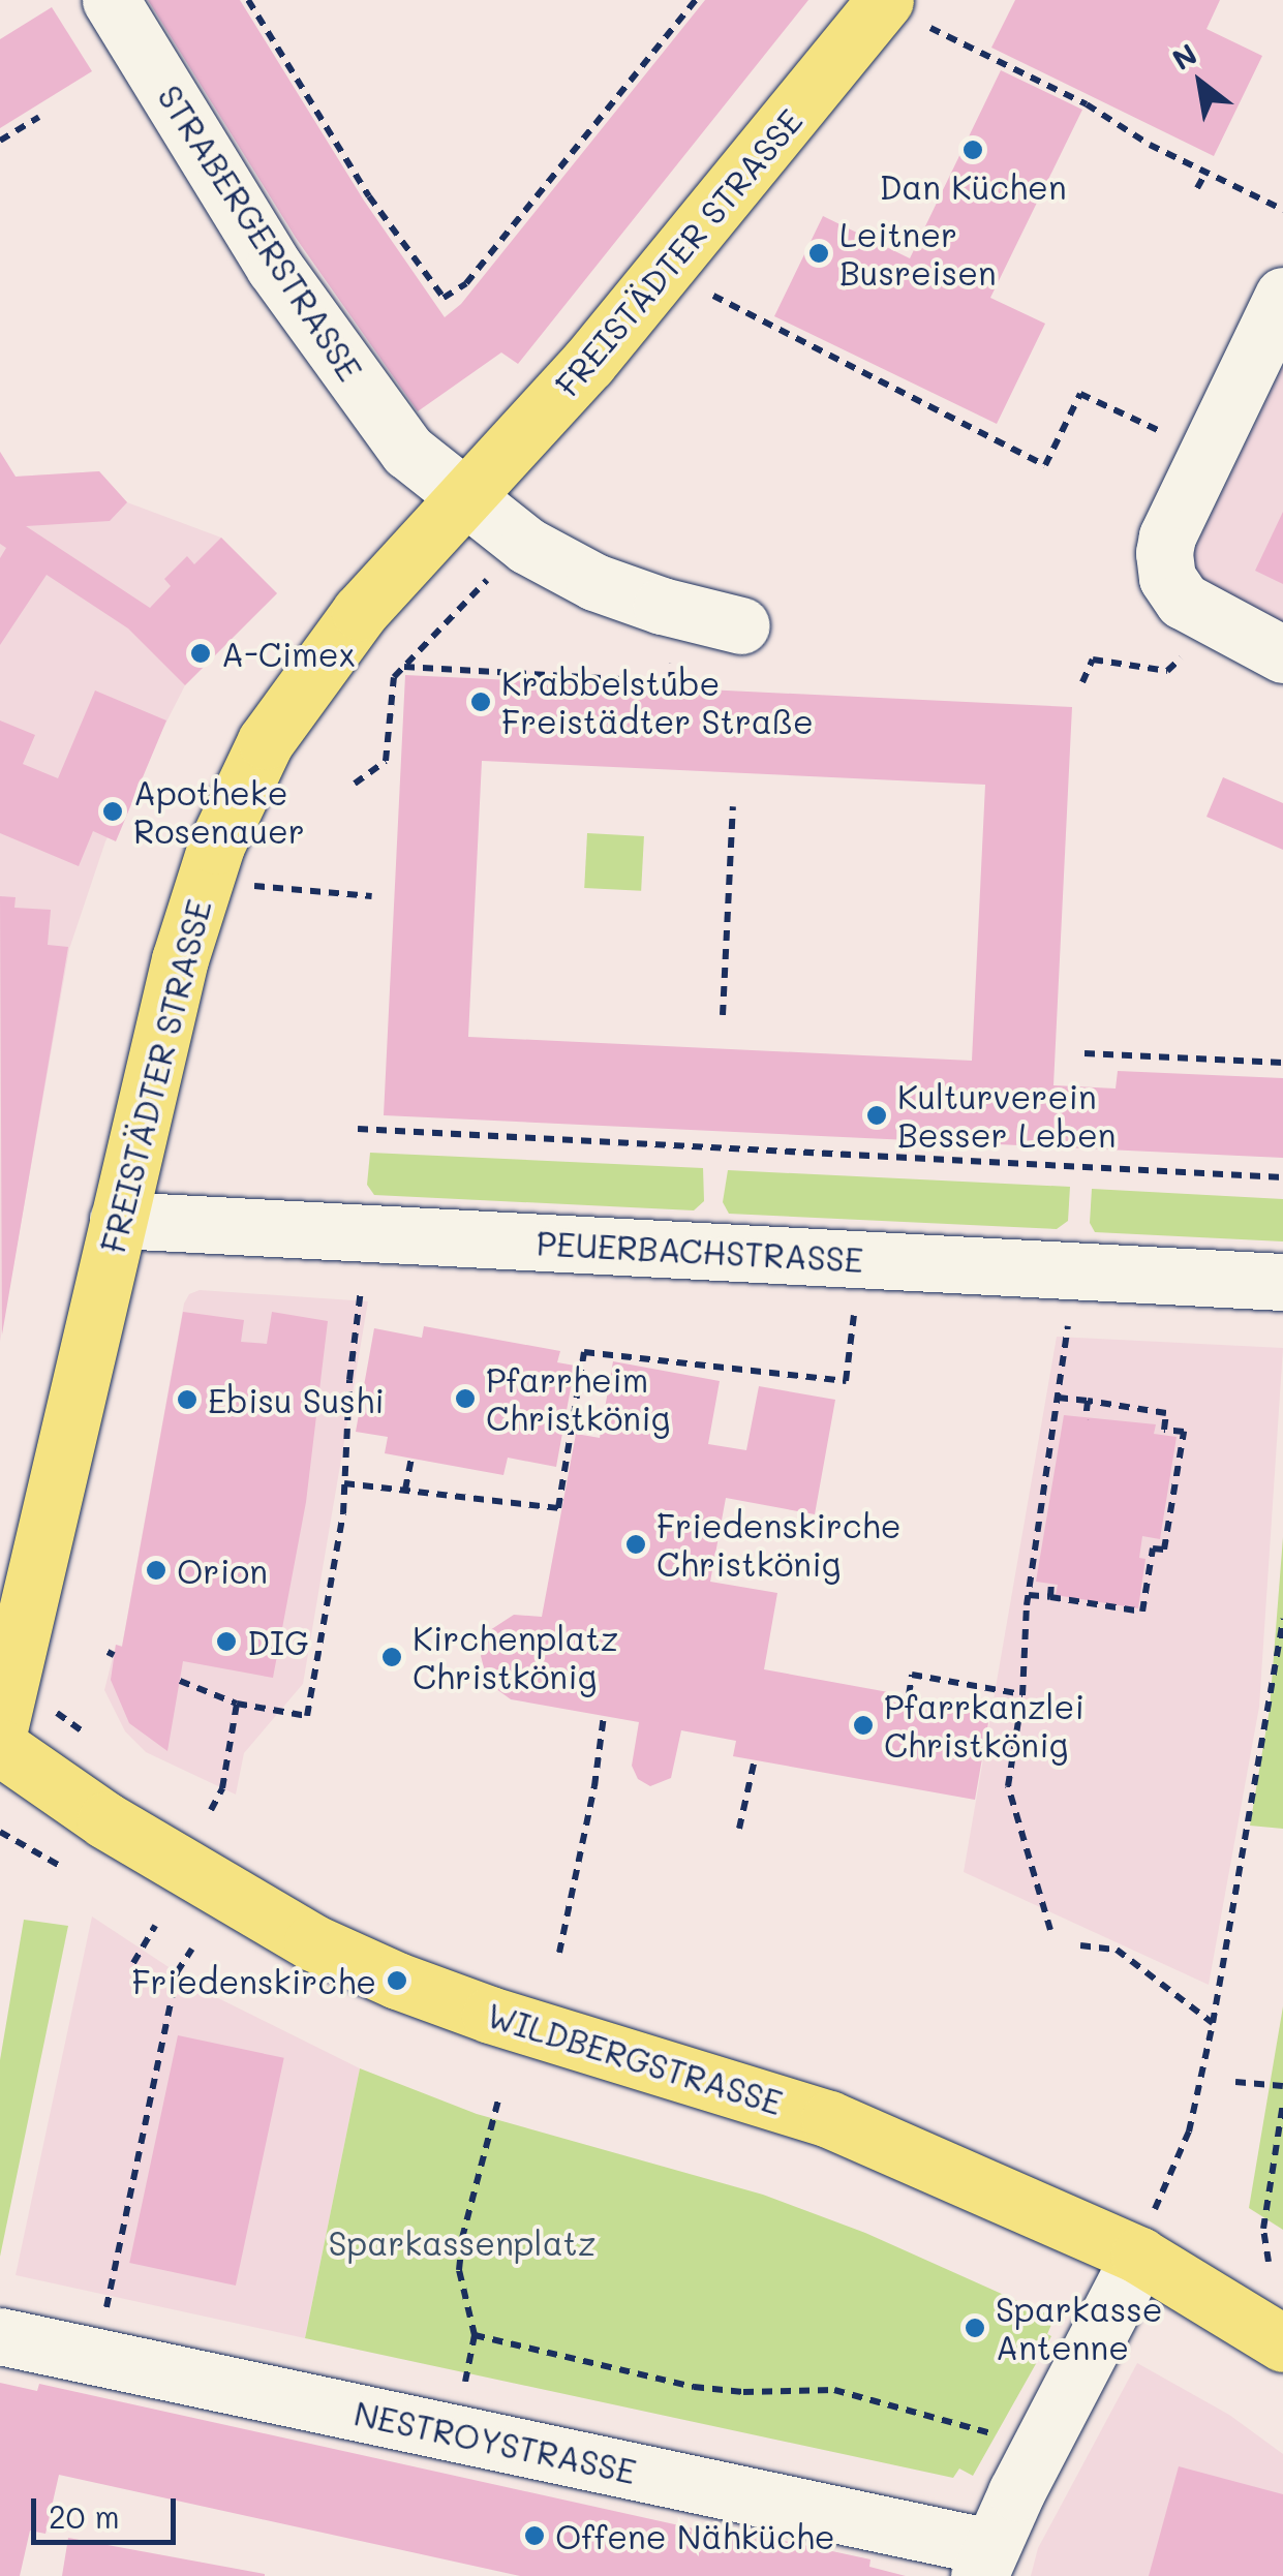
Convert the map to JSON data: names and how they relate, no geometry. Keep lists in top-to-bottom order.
{
  "streets": {
    "main road": ["FREISTÄDTER STRASSE", "WILDBERGSTRASSE"],
    "street": ["STRABERGERSTRASSE", "PEUERBACHSTRASSE", "NESTROYSTRASSE"]
  },
  "crossings": [
    ["STRABERGERSTRASSE", "FREISTÄDTER STRASSE"],
    ["FREISTÄDTER STRASSE", "PEUERBACHSTRASSE"]
  ],
  "parks": ["Sparkassenplatz"],
  "places": [
    "Dan Küchen",
    "Leitner Busreisen",
    "A-Cimex",
    "Krabbelstube Freistädter Straße",
    "Apotheke Rosenauer",
    "Kulturverein Besser Leben",
    "Pfarrheim Christkönig",
    "Ebisu Sushi",
    "Friedenskirche Christkönig",
    "Orion",
    "DIG",
    "Kirchenplatz Christkönig",
    "Pfarrkanzlei Christkönig",
    "Friedenskirche",
    "Sparkasse Antenne",
    "Offene Nähküche"
  ],
  "scale_bar": "20 m",
  "north": "top left"
}
